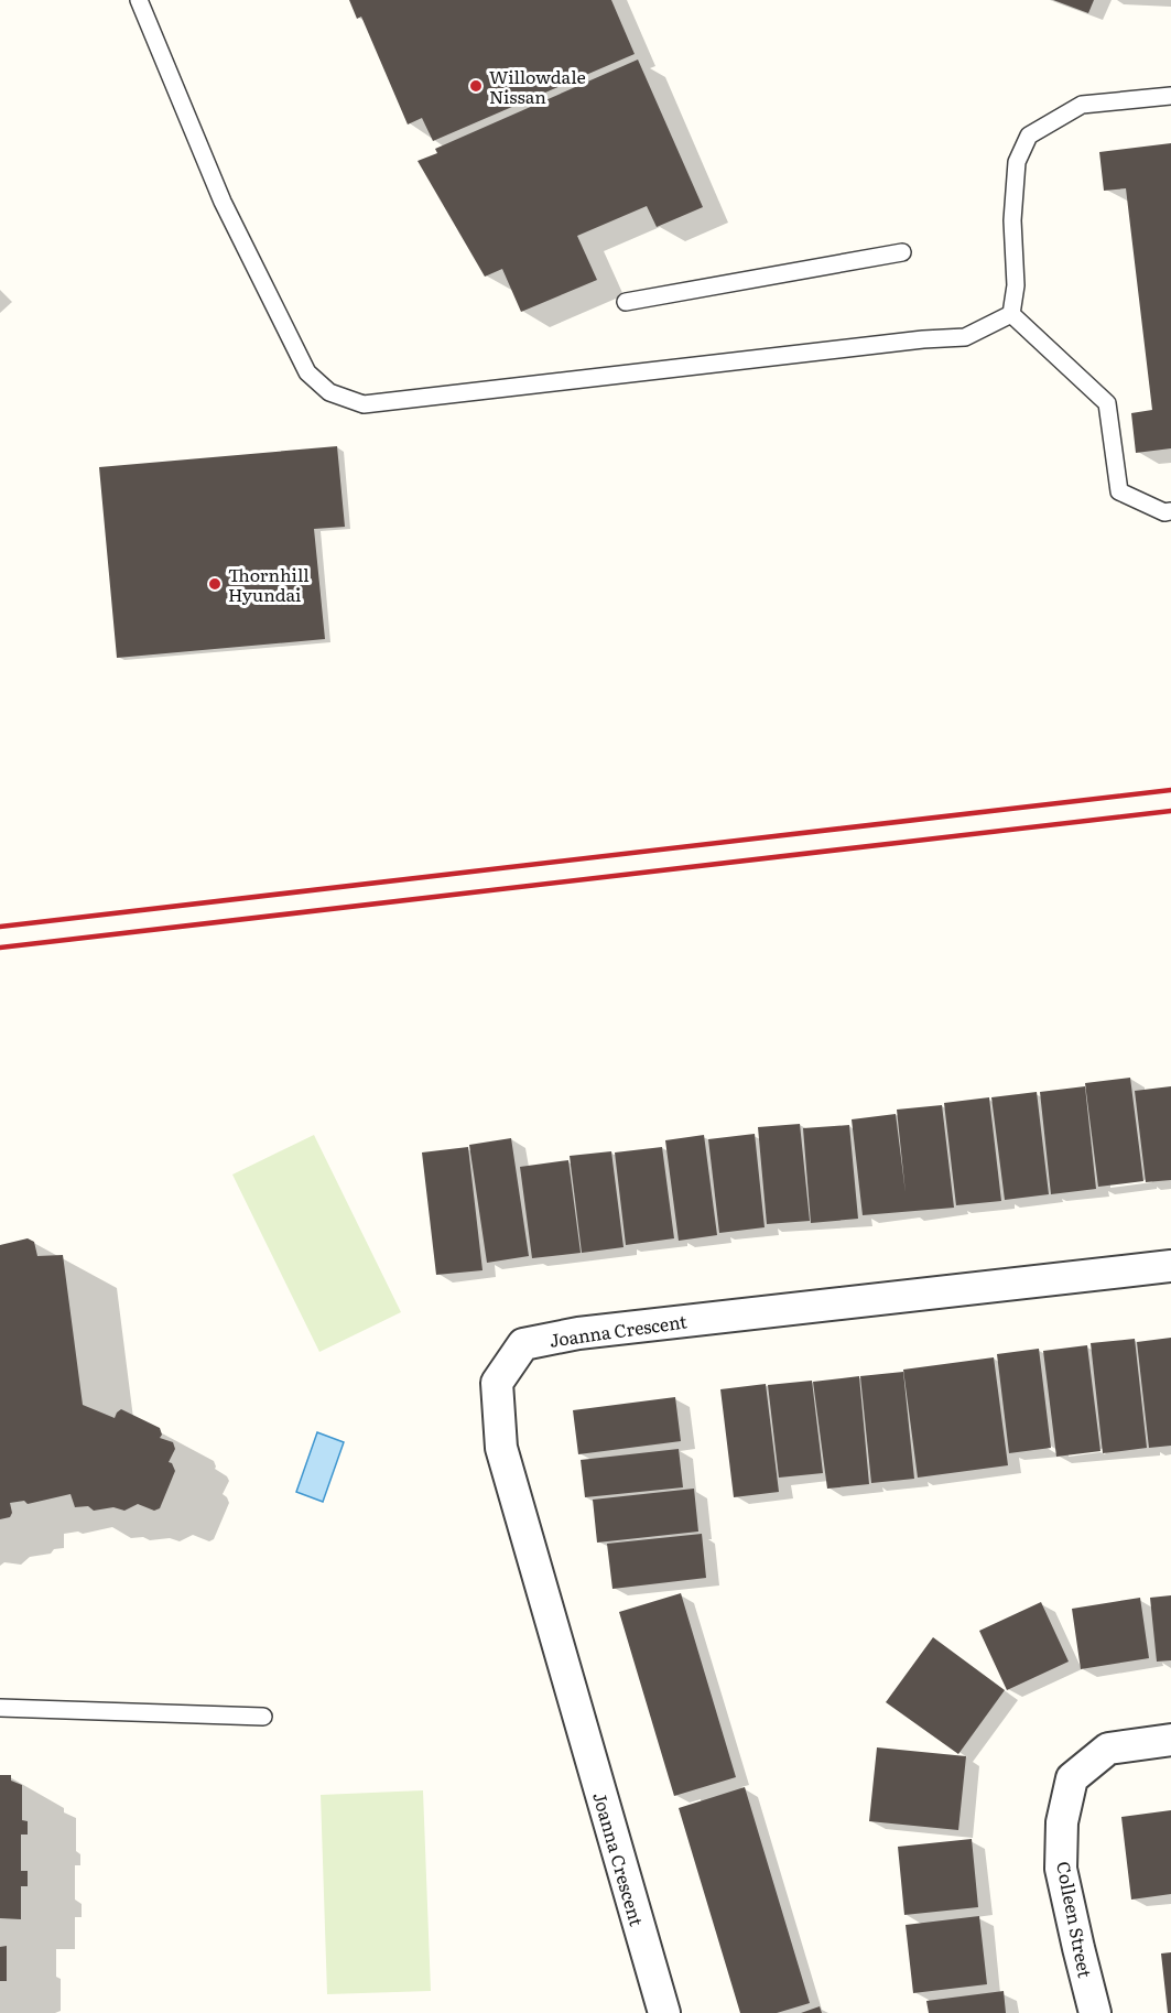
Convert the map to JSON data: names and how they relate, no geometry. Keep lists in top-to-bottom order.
{
  "streets": {
    "street": ["Joanna Crescent", "Colleen Street"]
  },
  "places": ["Willowdale Nissan", "Thornhill Hyundai"]
}
